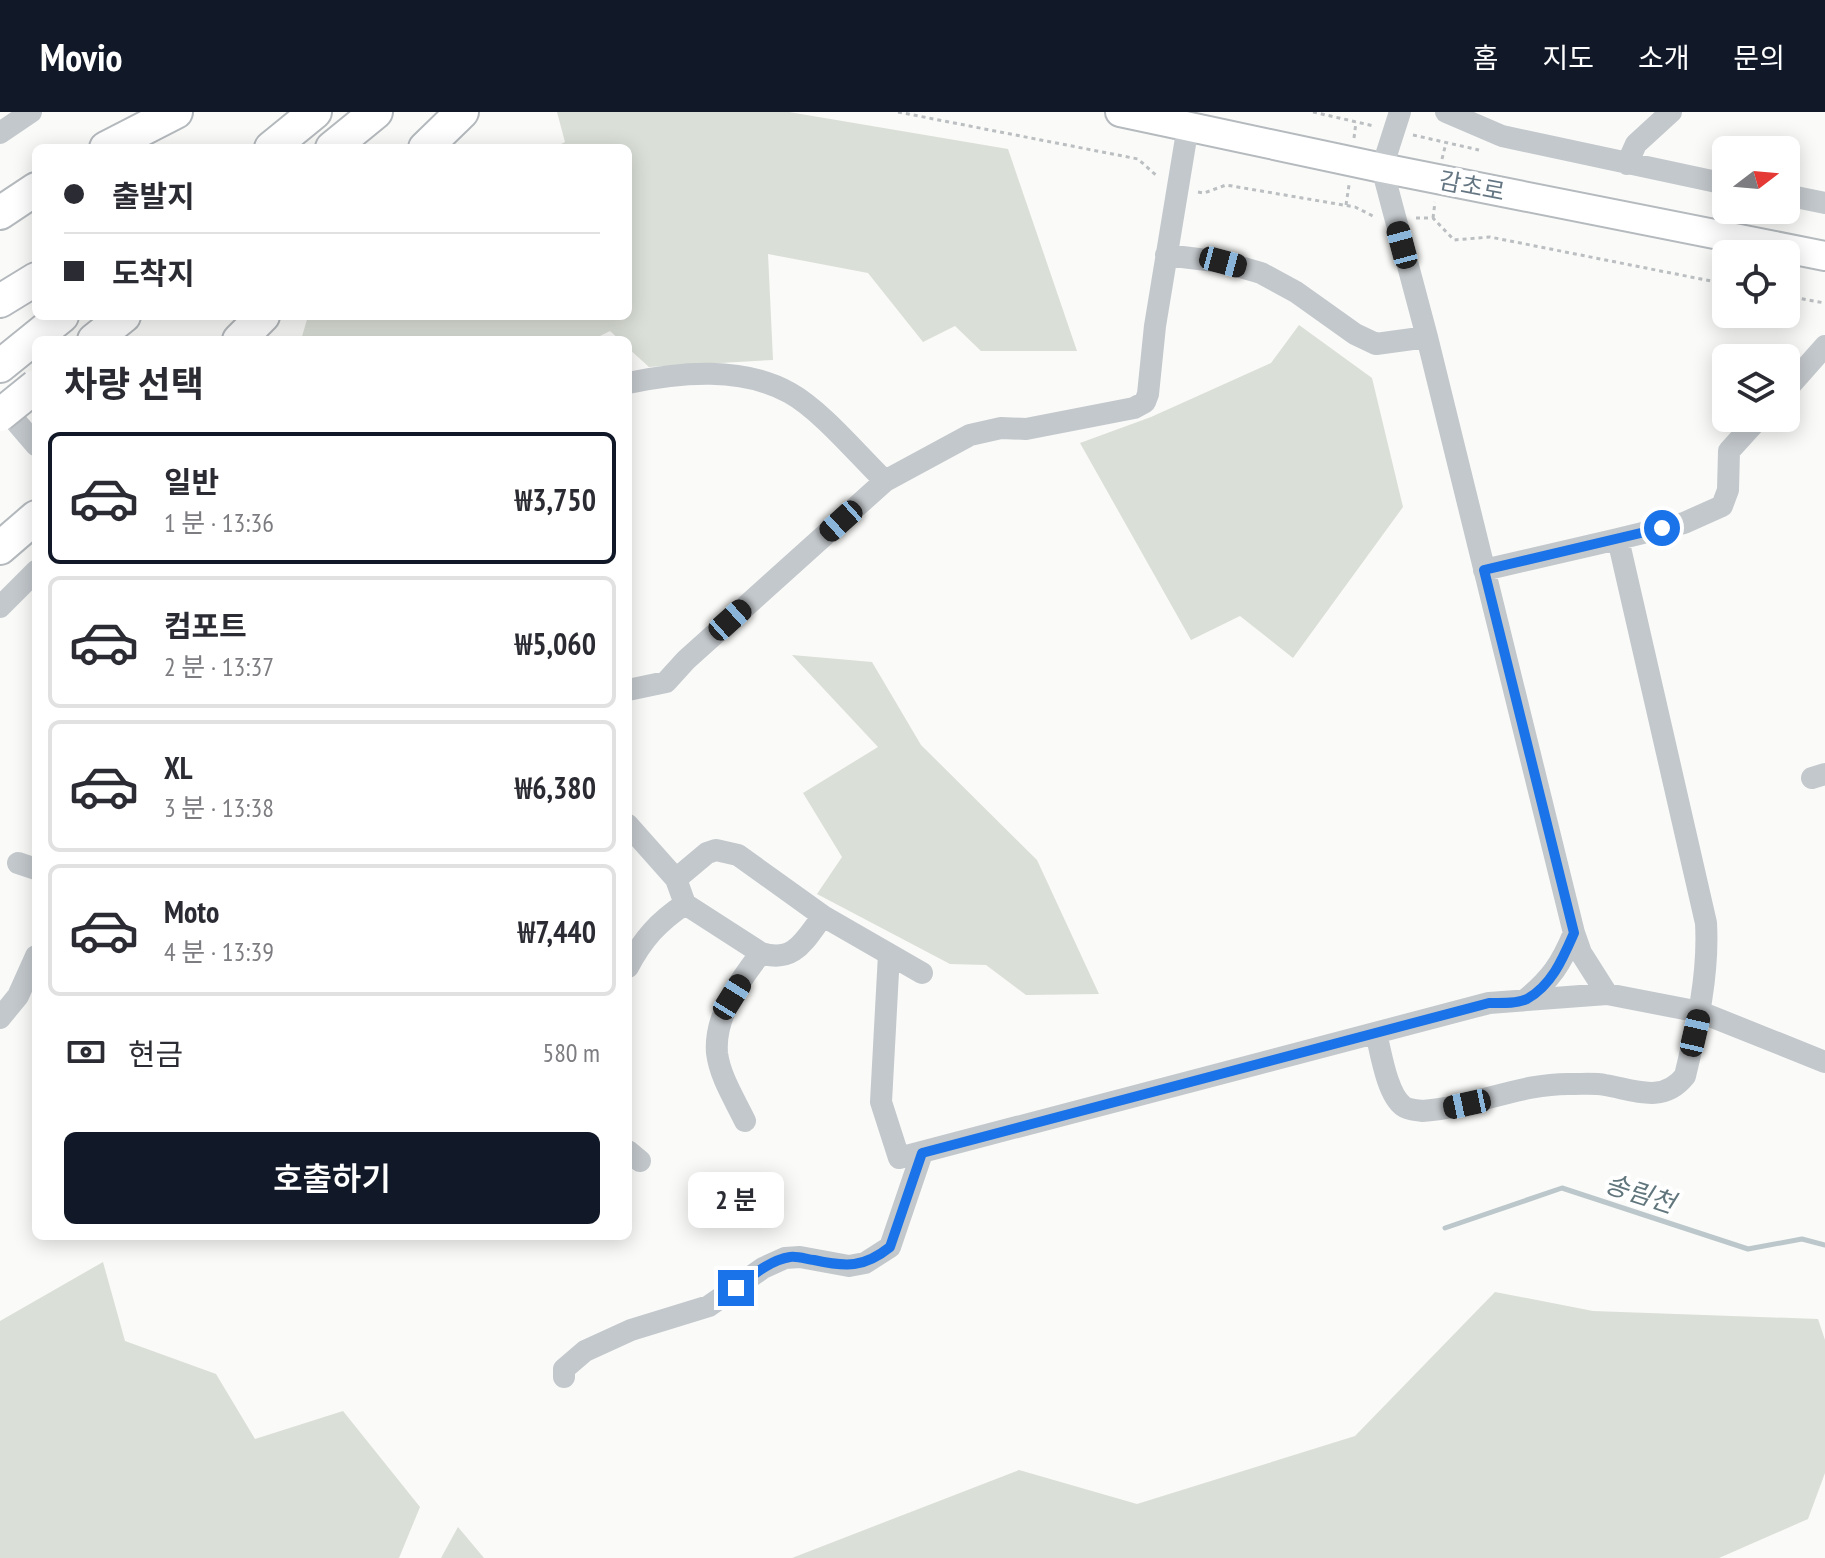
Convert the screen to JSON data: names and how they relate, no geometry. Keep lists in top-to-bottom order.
{
  "streets": {
    "main road": ["감초로"]
  },
  "water": ["송림천"],
  "north": "right",
  "page": {
    "header": "Movio",
    "nav": [
      "홈",
      "지도",
      "소개",
      "문의"
    ],
    "banner": ["출발지", "도착지"],
    "heading": "차량 선택",
    "list": [
      {
        "name": "일반",
        "note": "1 분 · 13:36",
        "value": "₩3,750"
      },
      {
        "name": "컴포트",
        "note": "2 분 · 13:37",
        "value": "₩5,060"
      },
      {
        "name": "XL",
        "note": "3 분 · 13:38",
        "value": "₩6,380"
      },
      {
        "name": "Moto",
        "note": "4 분 · 13:39",
        "value": "₩7,440"
      }
    ],
    "pay": ["현금", "580 m"],
    "buttons": "호출하기",
    "bubble": "2 분"
  }
}
